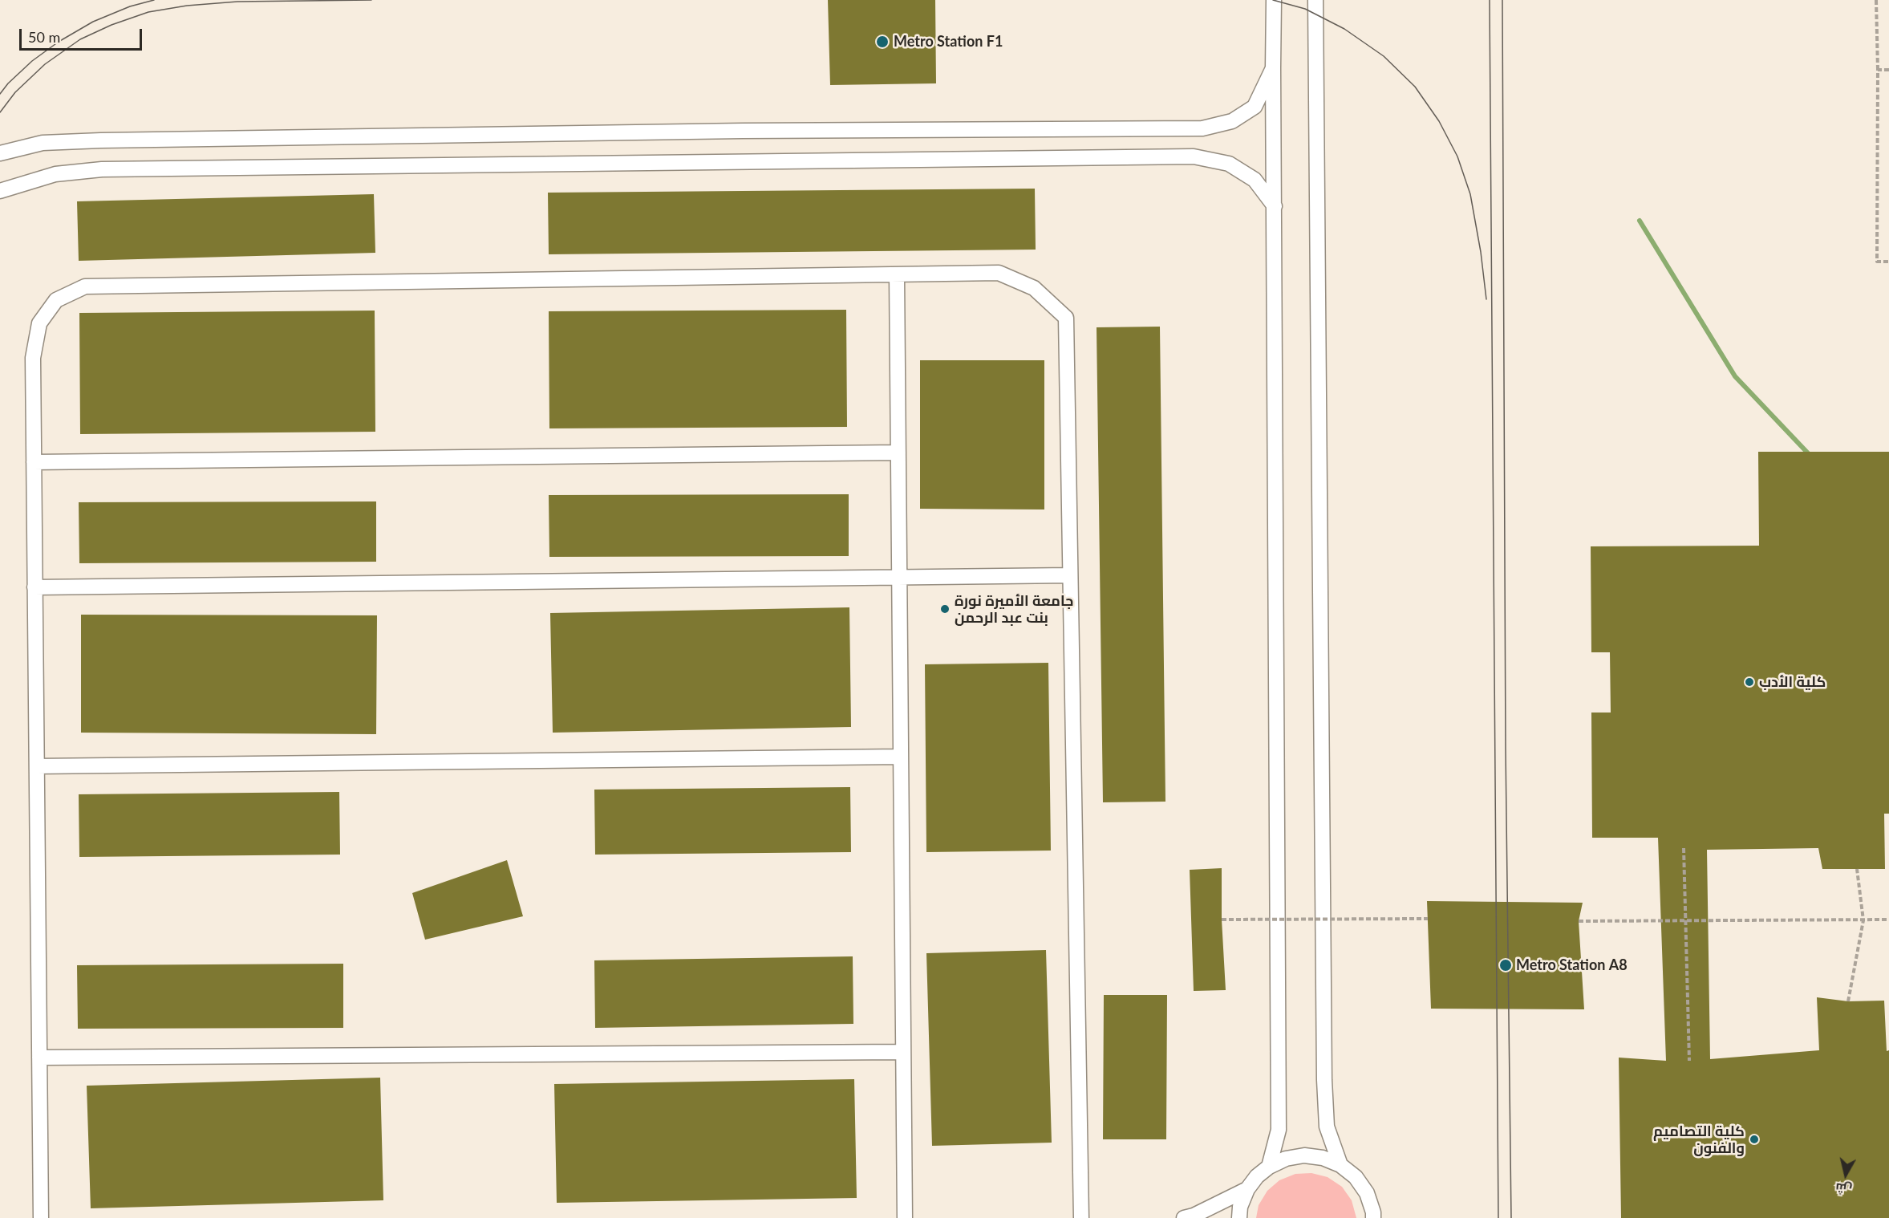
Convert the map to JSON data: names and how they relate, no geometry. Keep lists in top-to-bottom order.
{
  "places": [
    "Metro Station F1",
    "جامعة الأميرة نورة بنت عبد الرحمن",
    "كلية الأدب",
    "Metro Station A8",
    "كلية التصاميم والفنون"
  ],
  "scale_bar": "50 m",
  "north": "bottom"
}
